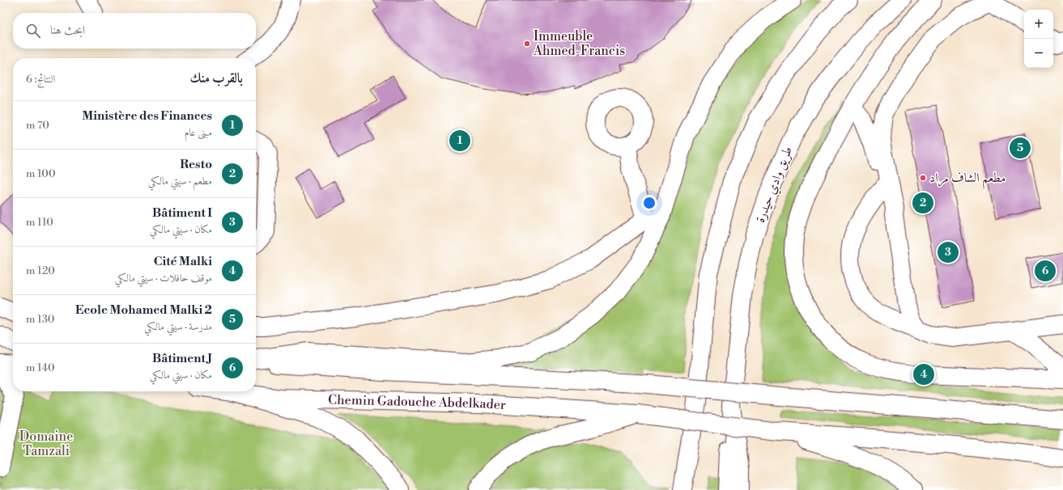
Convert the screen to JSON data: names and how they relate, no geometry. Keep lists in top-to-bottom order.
{
  "streets": {
    "main road": ["طريق وادي حيدرة", "Chemin Gadouche Abdelkader"]
  },
  "parks": ["Domaine Tamzali"],
  "places": ["Immeuble Ahmed-Francis", "مطعم الشاف مراد"],
  "page": {
    "map_buttons": ["+", "−"],
    "search": "ابحث هنا",
    "heading": ["بالقرب منك", "النتائج: 6"],
    "list": [
      {
        "mark": "1",
        "name": "Ministère des Finances",
        "note": "مبنى عام",
        "value": "70 m"
      },
      {
        "mark": "2",
        "name": "Resto",
        "note": "مطعم · سيتي مالكي",
        "value": "100 m"
      },
      {
        "mark": "3",
        "name": "Bâtiment I",
        "note": "مكان · سيتي مالكي",
        "value": "110 m"
      },
      {
        "mark": "4",
        "name": "Cité Malki",
        "note": "موقف حافلات · سيتي مالكي",
        "value": "120 m"
      },
      {
        "mark": "5",
        "name": "Ecole Mohamed Malki 2",
        "note": "مدرسة · سيتي مالكي",
        "value": "130 m"
      },
      {
        "mark": "6",
        "name": "Bâtiment J",
        "note": "مكان · سيتي مالكي",
        "value": "140 m"
      }
    ],
    "pins": [
      "1",
      "5",
      "2",
      "3",
      "6",
      "4"
    ]
  }
}
